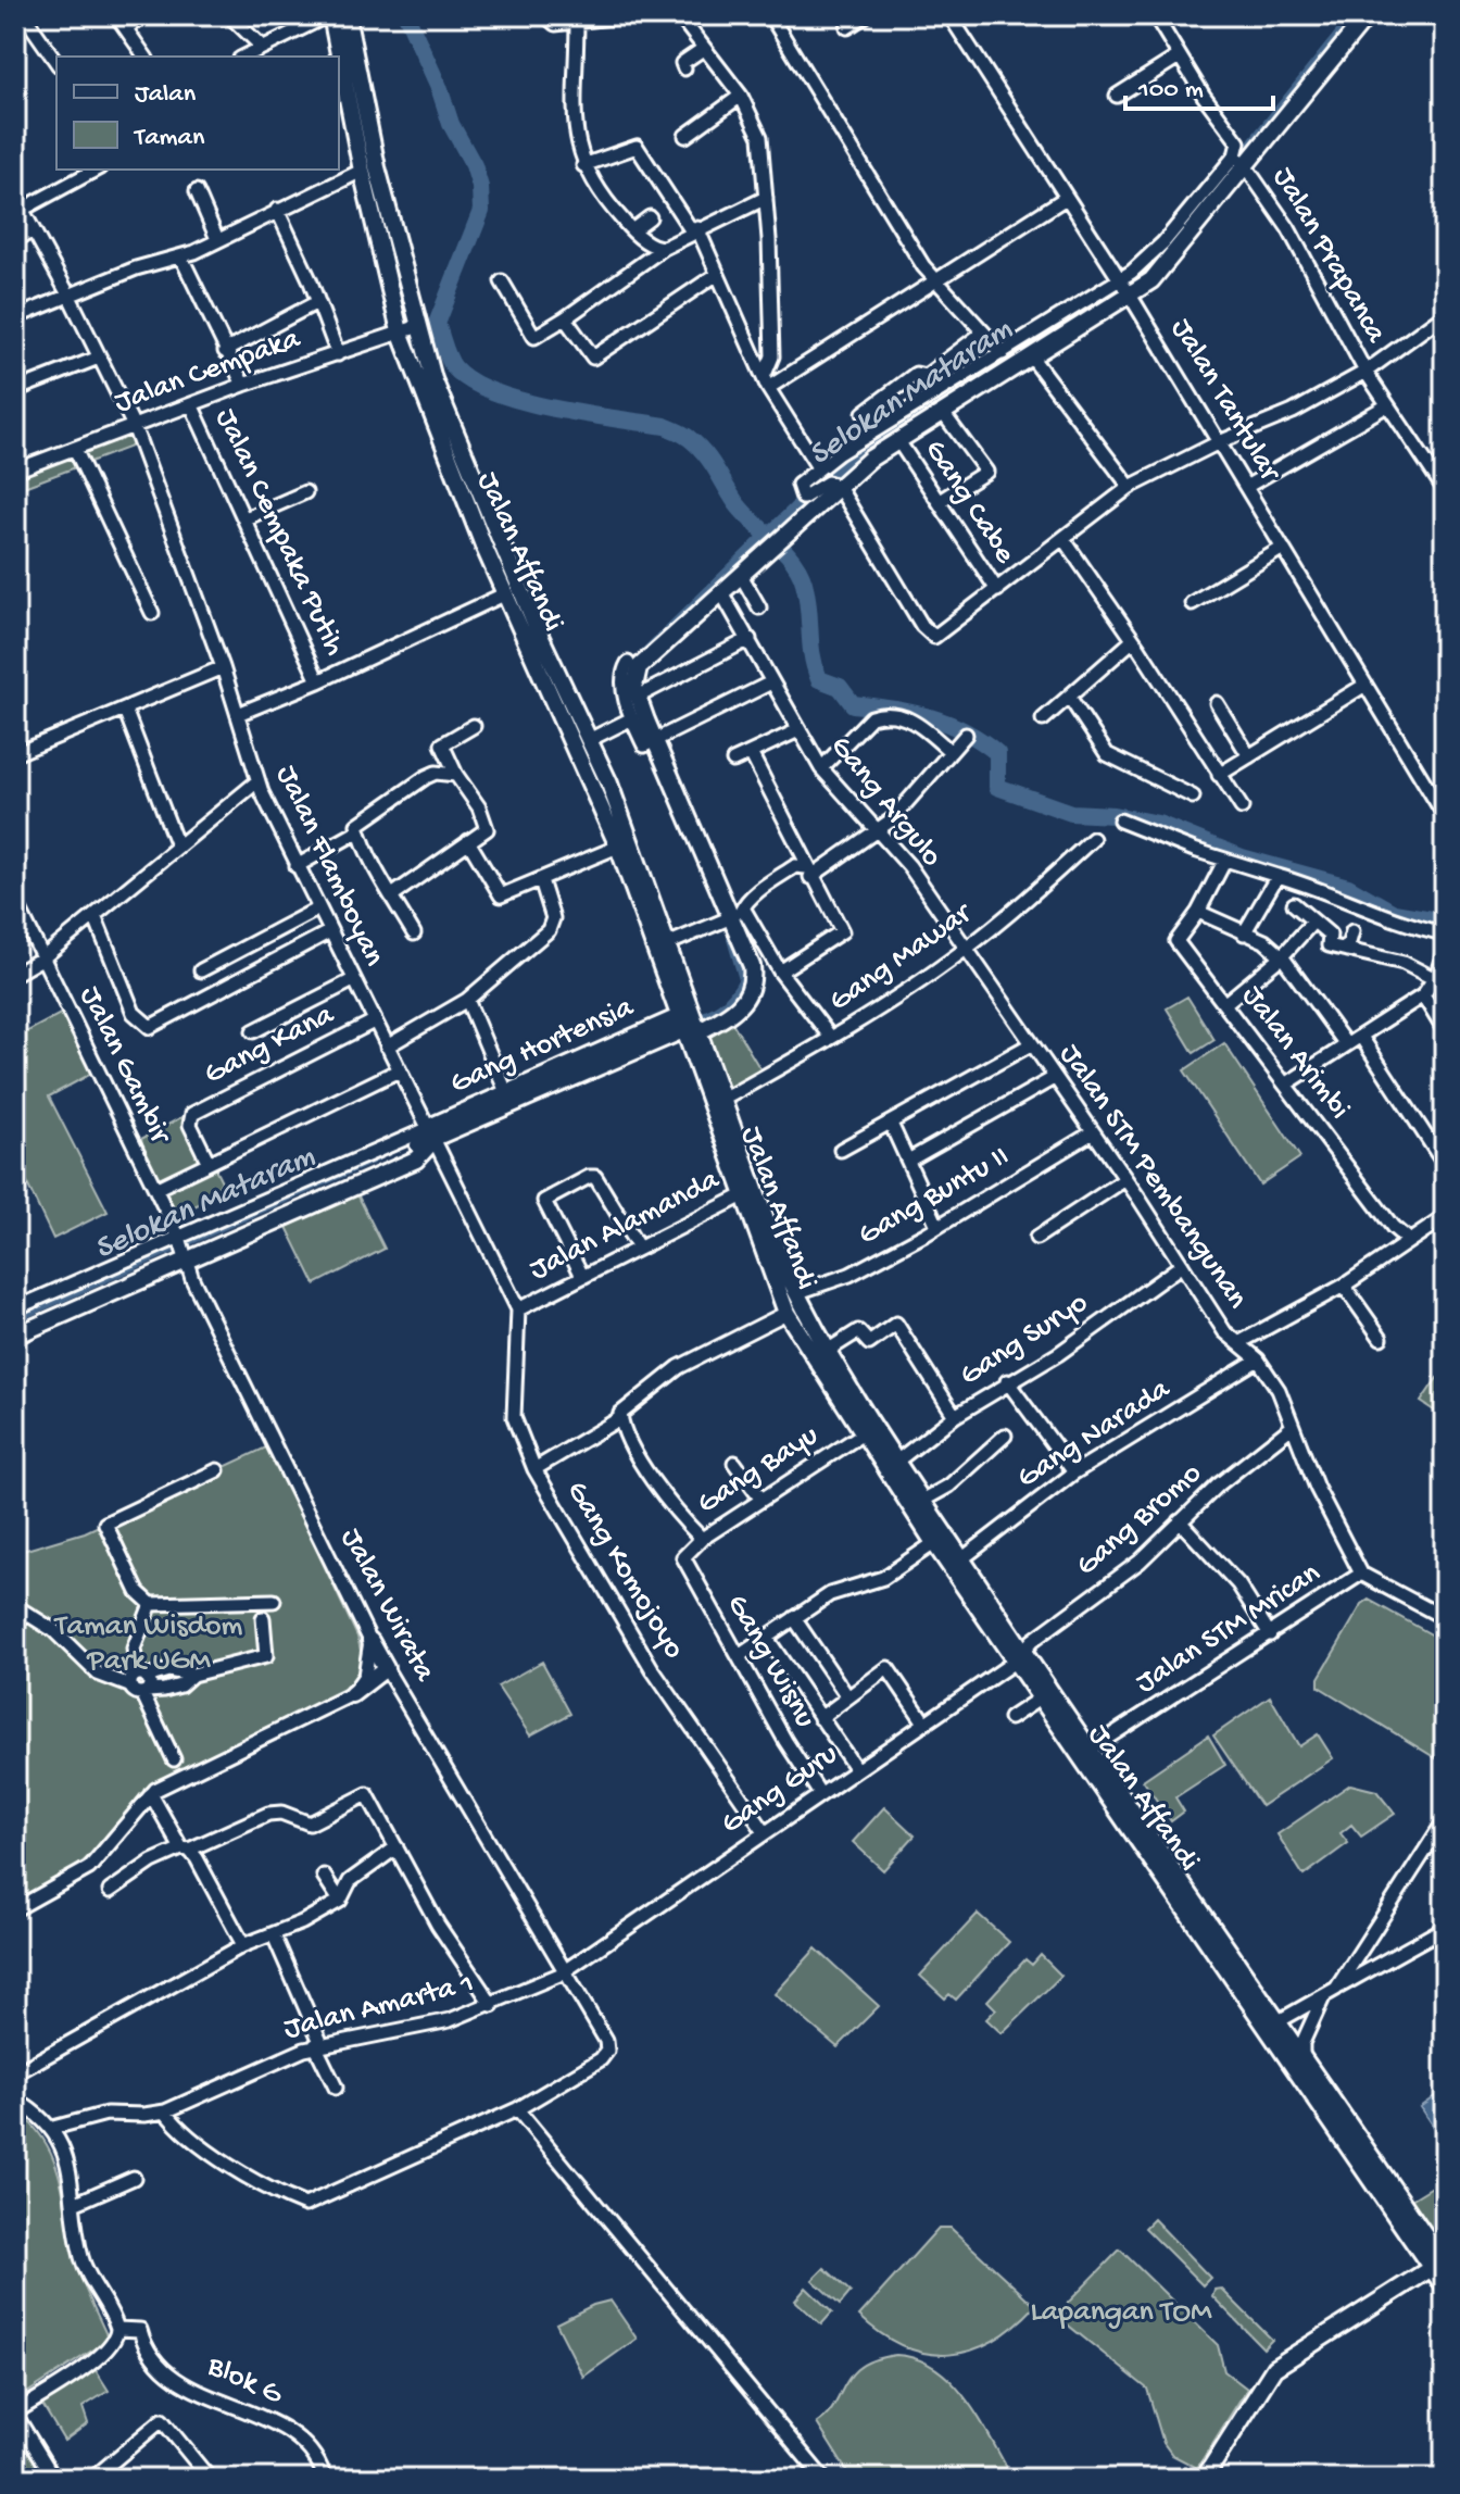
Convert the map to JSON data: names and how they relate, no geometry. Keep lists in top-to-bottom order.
{
  "streets": {
    "main road": ["Jalan Affandi", "Gang Hortensia", "Jalan Wirata"],
    "street": [
      "Jalan Prapanca",
      "Jalan Cempaka",
      "Jalan Tantular",
      "Gang Cabe",
      "Jalan Cempaka Putih",
      "Gang Argulo",
      "Jalan Flamboyan",
      "Gang Mawar",
      "Gang Kana",
      "Jalan Arimbi",
      "Jalan Gambir",
      "Jalan STM Pembangunan",
      "Gang Buntu II",
      "Jalan Alamanda",
      "Gang Suryo",
      "Gang Narada",
      "Gang Bayu",
      "Gang Bromo",
      "Gang Komojoyo",
      "Jalan STM Mrican",
      "Gang Wisnu",
      "Gang Guru",
      "Jalan Amarta 1",
      "Blok G"
    ]
  },
  "crossings": [
    ["Jalan Cempaka", "Jalan Cempaka Putih"],
    ["Jalan Cempaka", "Jalan Affandi"],
    ["Jalan Cempaka", "Jalan Flamboyan"],
    ["Jalan Affandi", "Gang Mawar"],
    ["Jalan Affandi", "Gang Hortensia"],
    ["Jalan Affandi", "Gang Buntu II"],
    ["Jalan Affandi", "Jalan Alamanda"],
    ["Jalan Affandi", "Gang Suryo"],
    ["Jalan Affandi", "Gang Narada"],
    ["Jalan Affandi", "Gang Bayu"],
    ["Jalan Affandi", "Gang Bromo"],
    ["Jalan Affandi", "Jalan STM Mrican"],
    ["Jalan Affandi", "Gang Guru"],
    ["Gang Argulo", "Gang Mawar"],
    ["Gang Argulo", "Jalan STM Pembangunan"],
    ["Jalan Flamboyan", "Gang Kana"],
    ["Jalan Flamboyan", "Gang Hortensia"],
    ["Jalan Flamboyan", "Jalan Alamanda"],
    ["Jalan Flamboyan", "Gang Komojoyo"],
    ["Gang Mawar", "Jalan STM Pembangunan"],
    ["Jalan Gambir", "Jalan Wirata"],
    ["Jalan STM Pembangunan", "Gang Buntu II"],
    ["Jalan STM Pembangunan", "Gang Suryo"],
    ["Jalan STM Pembangunan", "Gang Narada"],
    ["Jalan STM Pembangunan", "Gang Bromo"],
    ["Jalan STM Pembangunan", "Jalan STM Mrican"],
    ["Jalan Alamanda", "Gang Komojoyo"],
    ["Gang Bayu", "Gang Wisnu"],
    ["Gang Bromo", "Gang Guru"],
    ["Gang Komojoyo", "Gang Guru"],
    ["Jalan Wirata", "Gang Guru"],
    ["Jalan Wirata", "Jalan Amarta 1"],
    ["Gang Wisnu", "Gang Guru"],
    ["Gang Guru", "Jalan Amarta 1"]
  ],
  "water": ["Selokan Mataram"],
  "parks": ["Taman Wisdom Park UGM", "Lapangan TOM"],
  "legend": ["Jalan", "Taman"],
  "scale_bar": "100 m"
}
